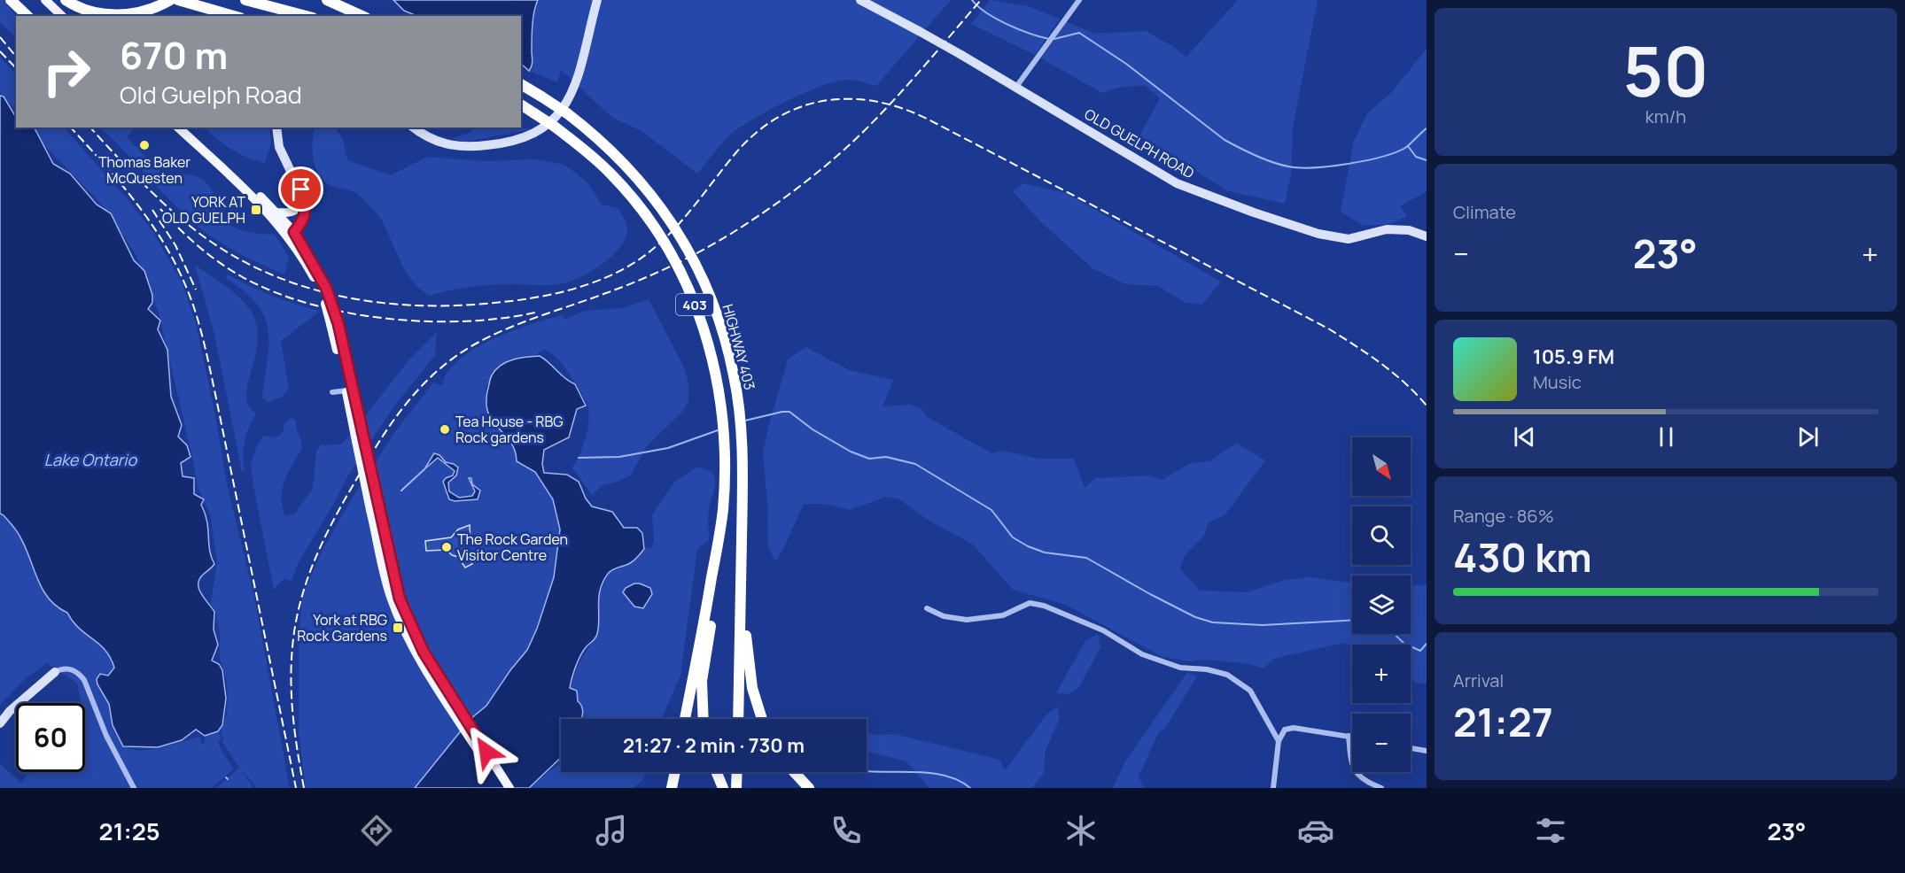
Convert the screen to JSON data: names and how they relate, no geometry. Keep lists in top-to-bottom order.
{
  "streets": {
    "highway": ["403", "HIGHWAY 403"],
    "street": ["OLD GUELPH ROAD"]
  },
  "water": ["Lake Ontario"],
  "places": {
    "other": ["Thomas Baker McQuesten", "Tea House - RBG Rock gardens", "The Rock Garden Visitor Centre"],
    "transit": ["YORK AT OLD GUELPH", "York at RBG Rock Gardens"]
  },
  "north": "bottom right",
  "page": {
    "tile": [
      ["50", "km/h"],
      "Climate",
      ["Range · 86%", "430 km"],
      ["Arrival", "21:27"]
    ],
    "turn": ["670 m", "Old Guelph Road"],
    "heat": ["−", "23°", "+"],
    "song": ["105.9 FM", "Music"],
    "map_buttons": ["+", "−"],
    "limit": "60",
    "trip": "21:27 · 2 min · 730 m",
    "tabs": ["21:25", "23°"]
  }
}
